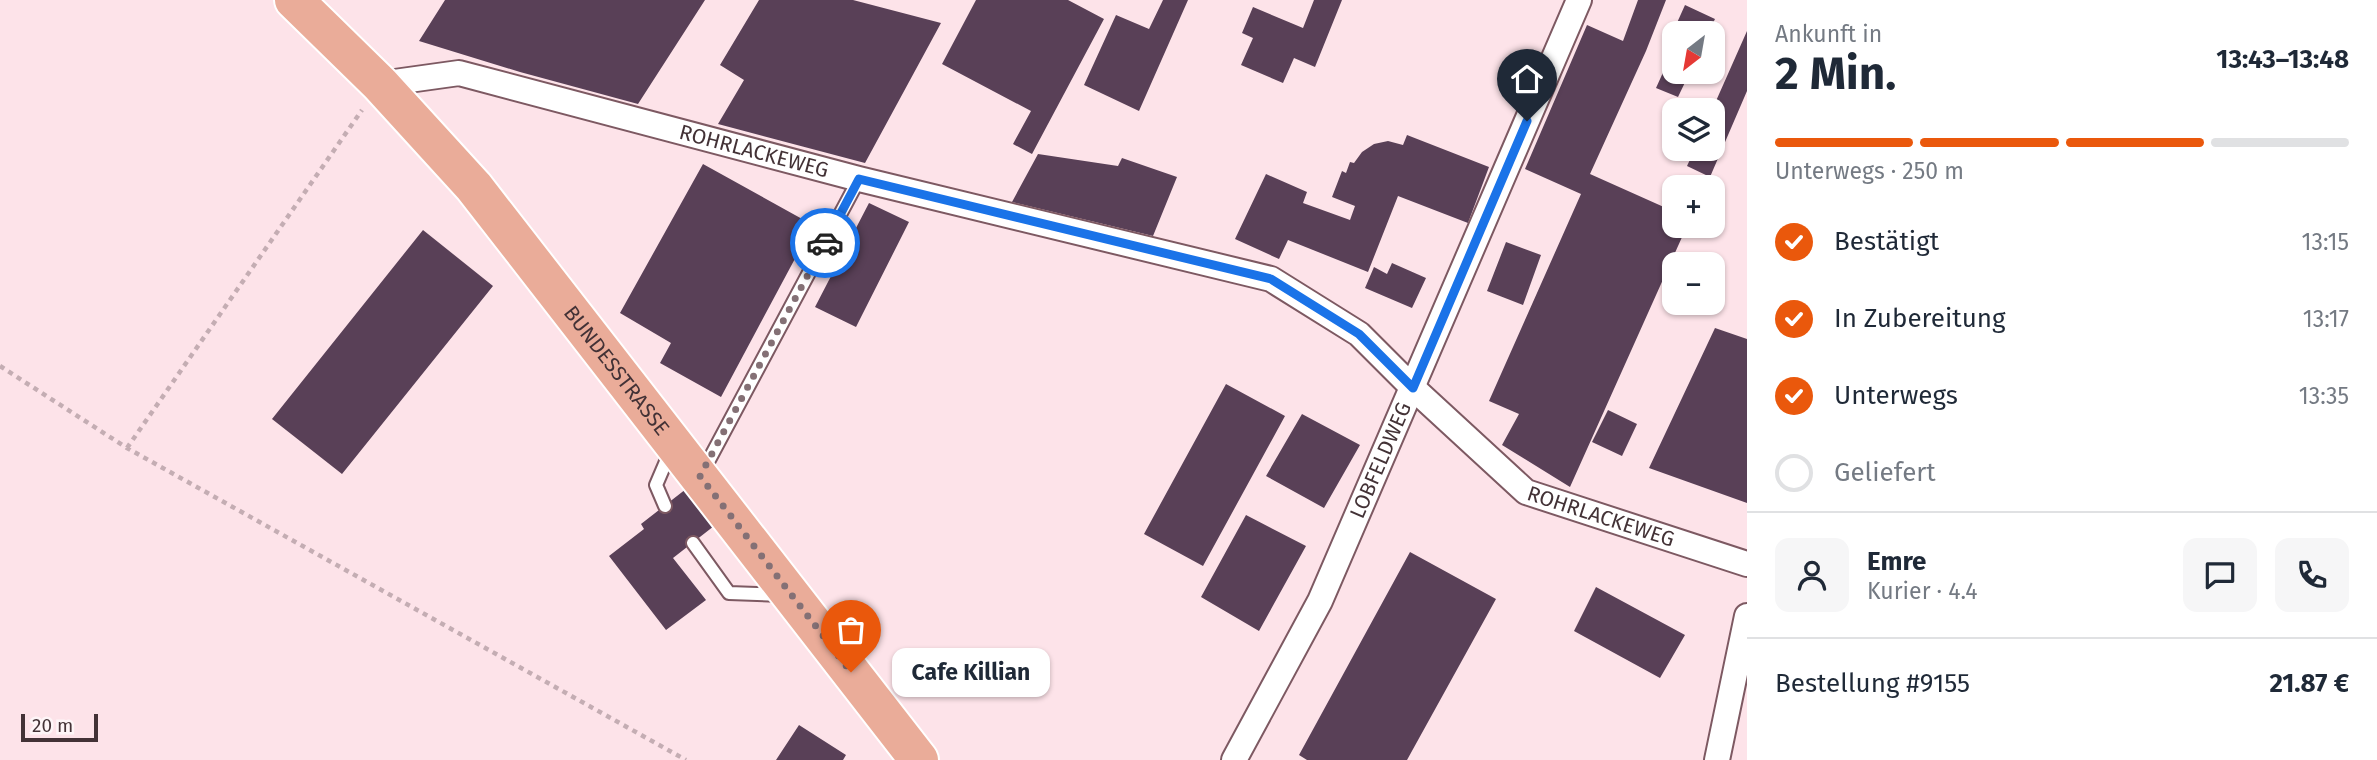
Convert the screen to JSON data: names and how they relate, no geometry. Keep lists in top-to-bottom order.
{
  "streets": {
    "main road": ["BUNDESSTRASSE"],
    "street": ["ROHRLACKEWEG", "LOBFELDWEG"]
  },
  "crossings": [
    ["ROHRLACKEWEG", "BUNDESSTRASSE"],
    ["ROHRLACKEWEG", "LOBFELDWEG"]
  ],
  "places": ["Cafe Killian"],
  "scale_bar": "20 m",
  "north": "bottom left",
  "page": {
    "heading": ["2 Min.", "Ankunft in", "13:43–13:48"],
    "panel": [
      "Emre",
      "Kurier · 4.4",
      "Bestellung #9155",
      "21.87 €"
    ],
    "map_buttons": ["+", "−"],
    "bar": "Unterwegs · 250 m",
    "list": [
      ["Bestätigt", "13:15"],
      ["In Zubereitung", "13:17"],
      ["Unterwegs", "13:35"],
      "Geliefert"
    ],
    "bubble": "Cafe Killian",
    "scale": "20 m"
  }
}
